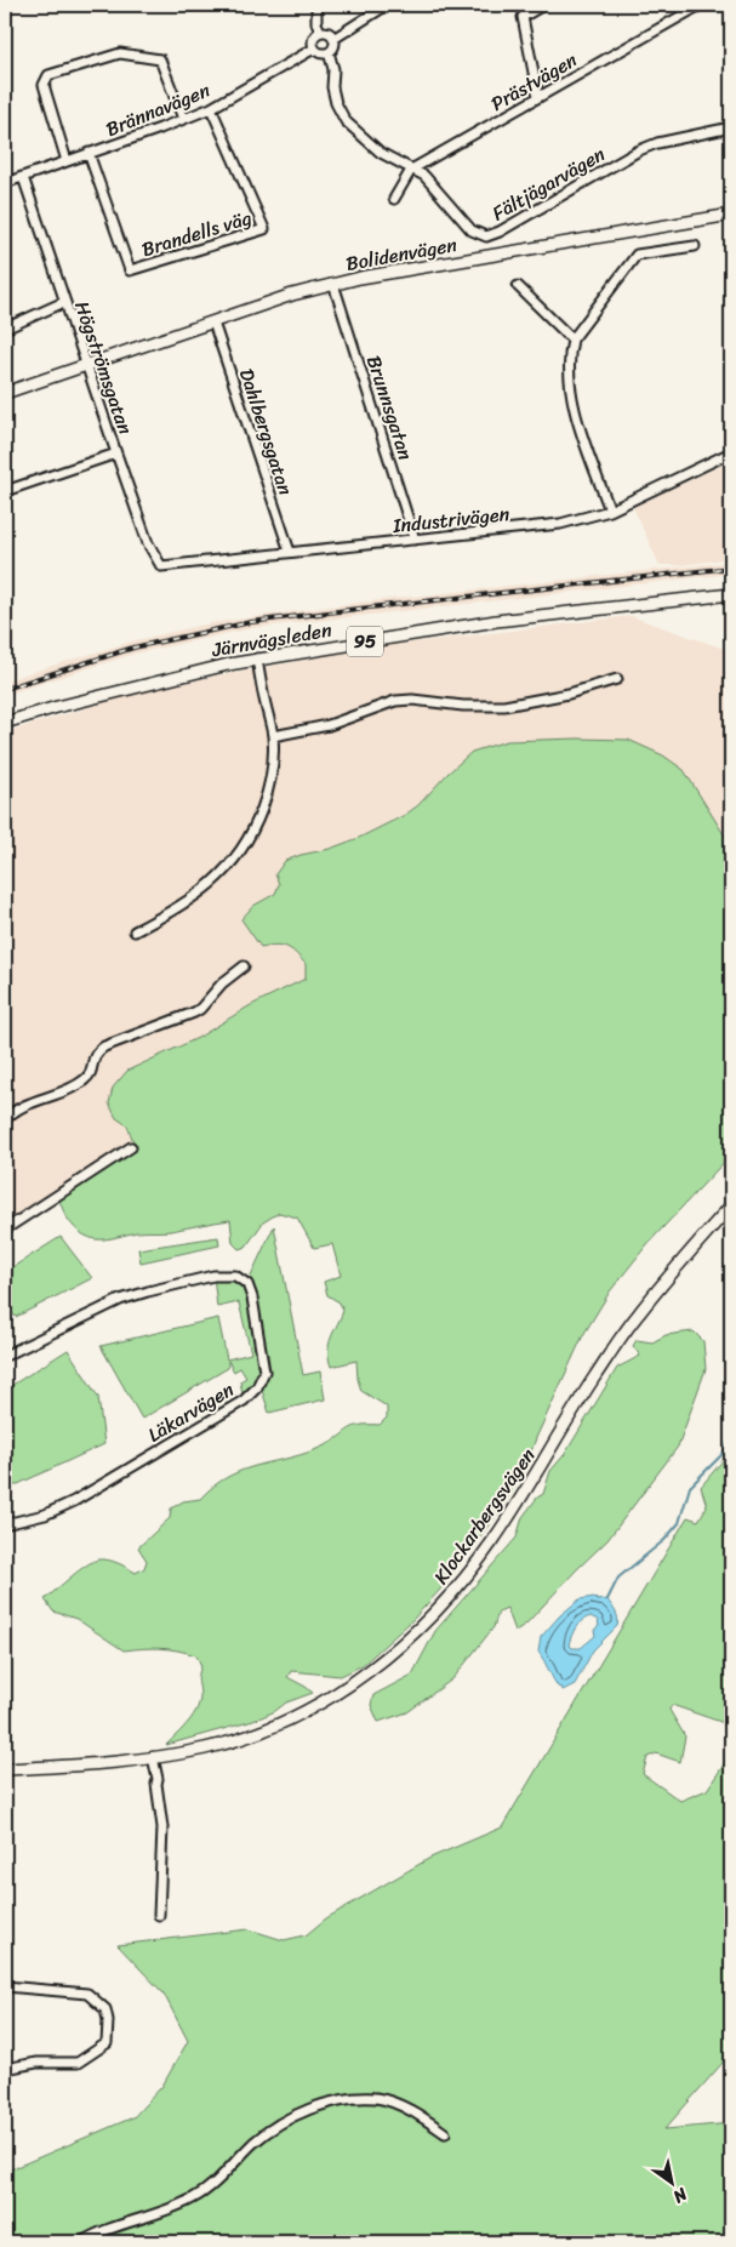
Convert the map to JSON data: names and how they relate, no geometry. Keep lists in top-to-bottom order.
{
  "streets": {
    "main road": [
      "Bolidenvägen",
      "Järnvägsleden",
      "95",
      "Klockarbergsvägen"
    ],
    "street": [
      "Prästvägen",
      "Brännavägen",
      "Fältjägarvägen",
      "Brandells väg",
      "Högströmsgatan",
      "Brunnsgatan",
      "Dahlbergsgatan",
      "Industrivägen",
      "Läkarvägen"
    ]
  },
  "crossings": [
    ["Prästvägen", "Fältjägarvägen"],
    ["Brännavägen", "Fältjägarvägen"],
    ["Brännavägen", "Brandells väg"],
    ["Brännavägen", "Högströmsgatan"],
    ["Bolidenvägen", "Högströmsgatan"],
    ["Bolidenvägen", "Brunnsgatan"],
    ["Bolidenvägen", "Dahlbergsgatan"],
    ["Högströmsgatan", "Industrivägen"],
    ["Brunnsgatan", "Industrivägen"],
    ["Dahlbergsgatan", "Industrivägen"]
  ],
  "north": "bottom right"
}
